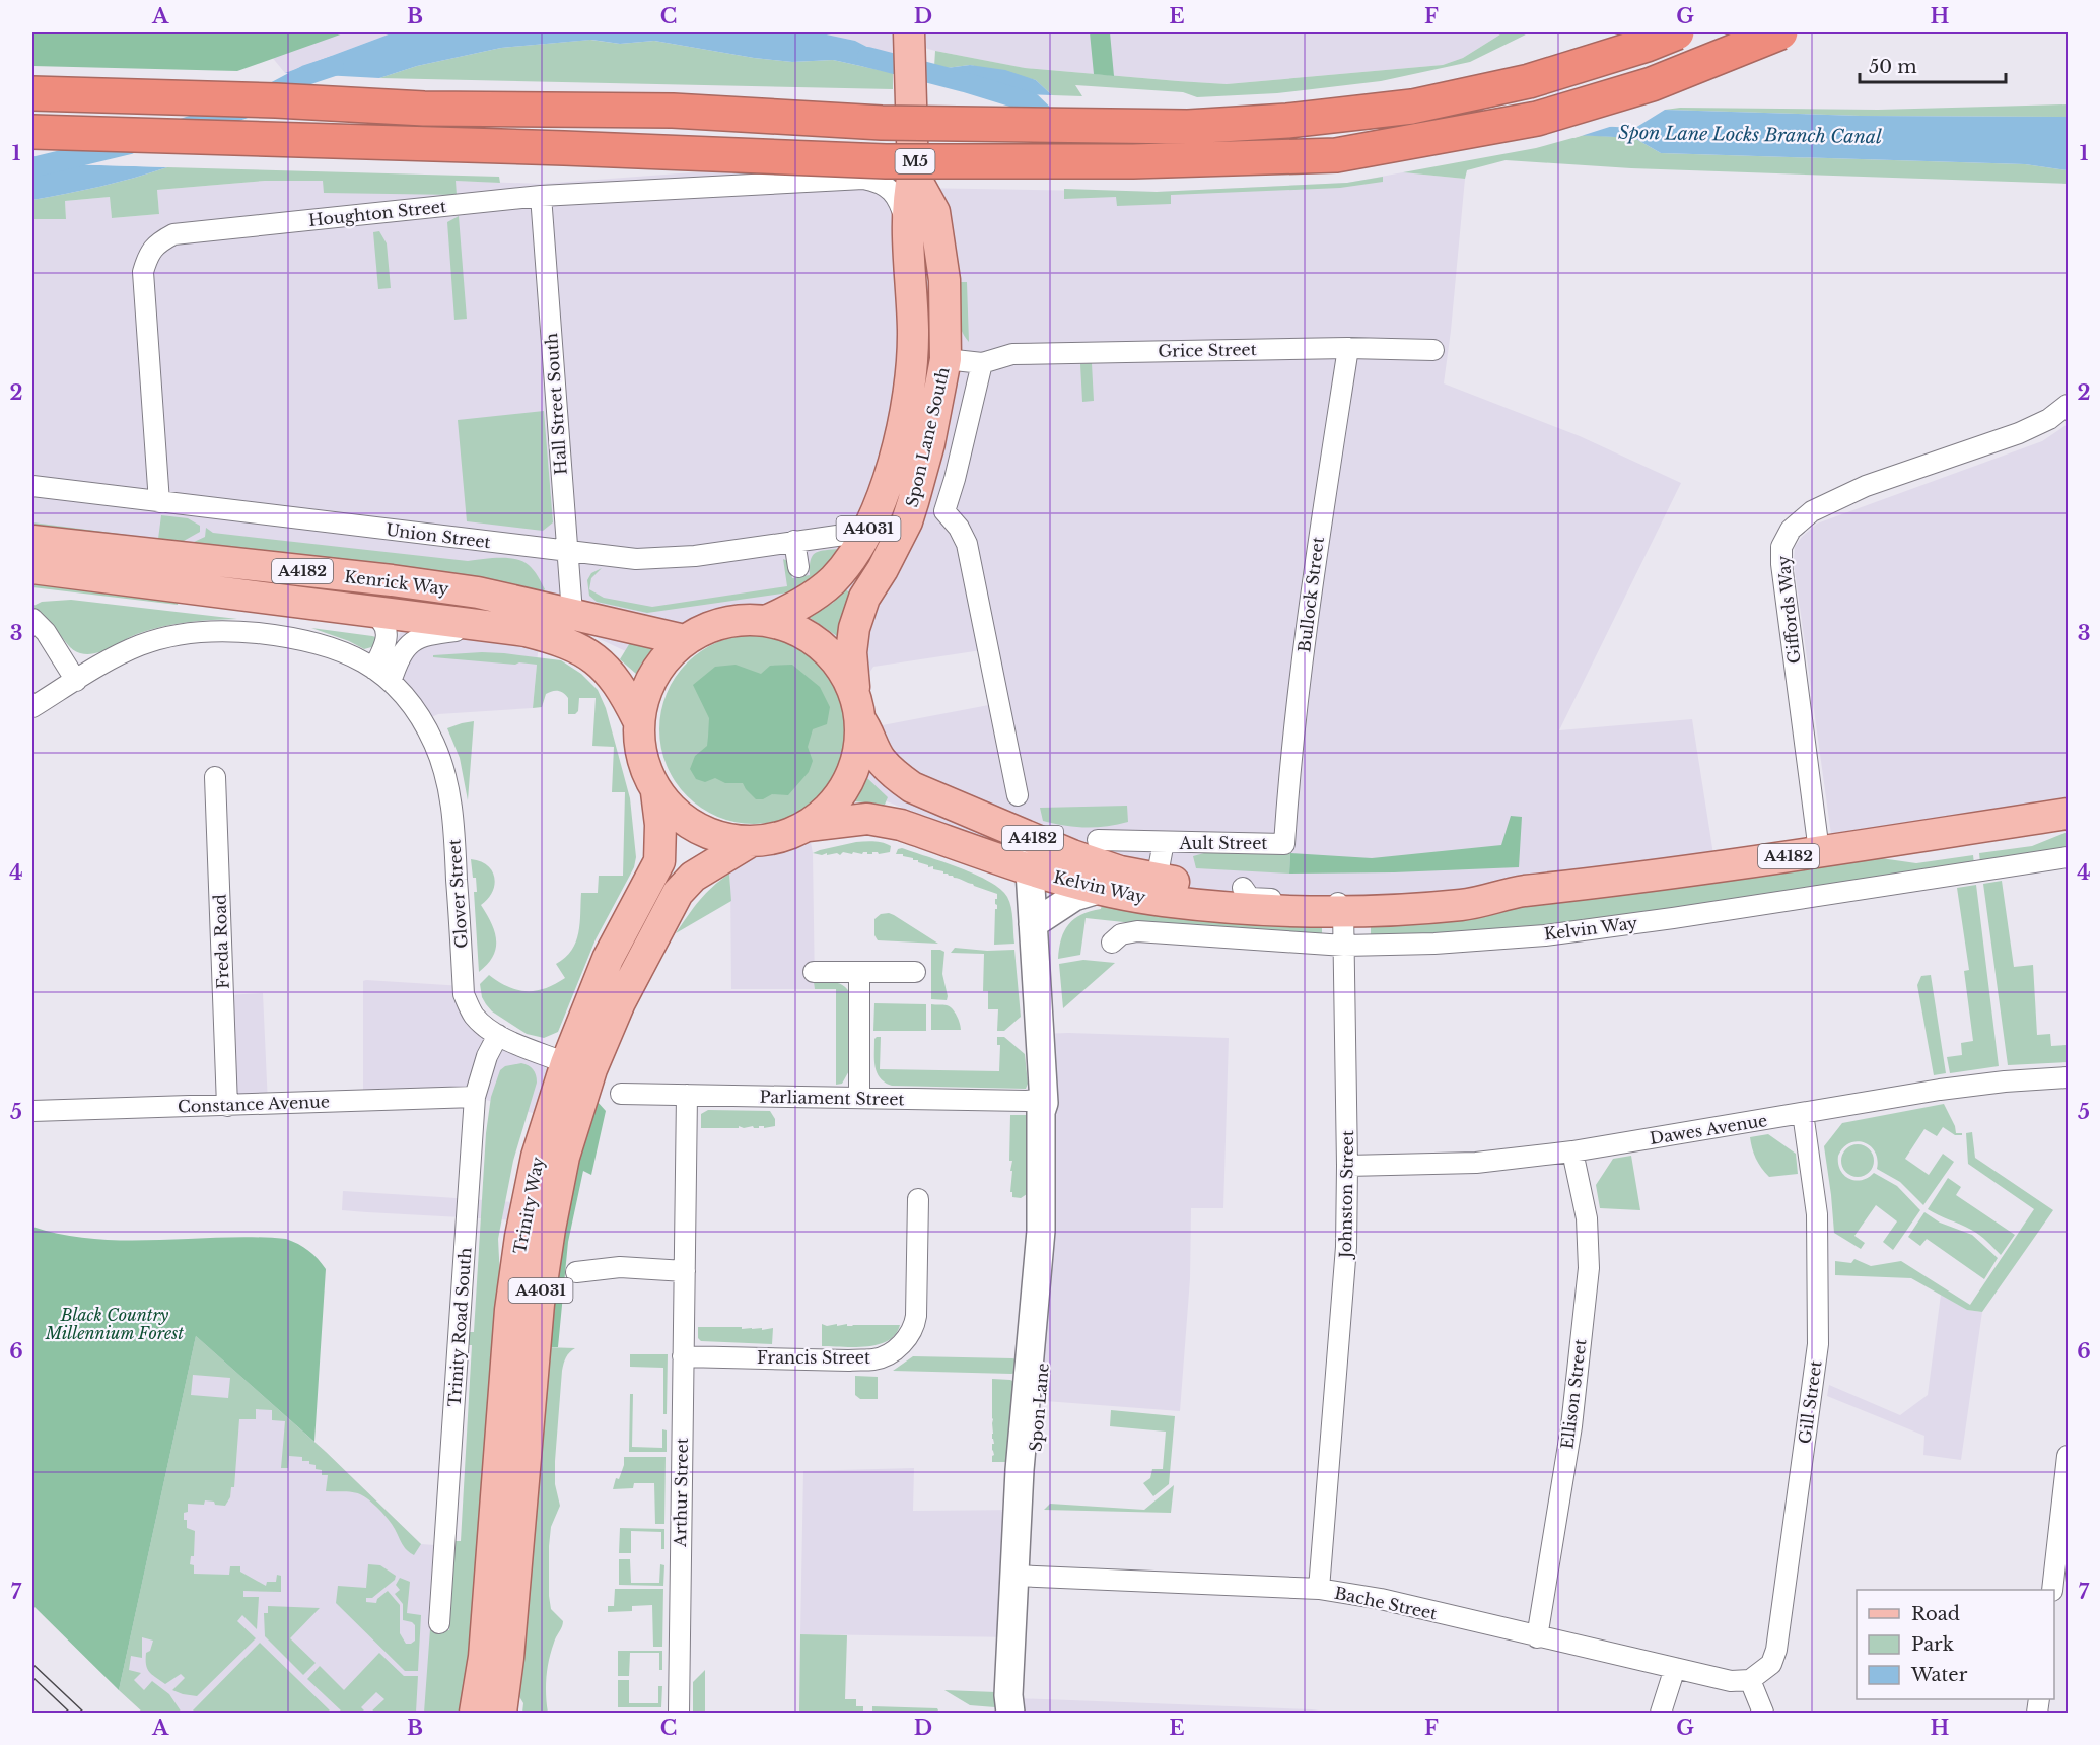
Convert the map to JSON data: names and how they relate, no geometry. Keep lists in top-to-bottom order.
{
  "streets": {
    "highway": ["M5"],
    "main road": [
      "Spon Lane South",
      "A4031",
      "A4182",
      "Kenrick Way",
      "Kelvin Way",
      "Trinity Way"
    ],
    "street": [
      "Houghton Street",
      "Grice Street",
      "Hall Street South",
      "Union Street",
      "Bullock Street",
      "Giffords Way",
      "Ault Street",
      "Glover Street",
      "Freda Road",
      "Parliament Street",
      "Constance Avenue",
      "Dawes Avenue",
      "Johnston Street",
      "Trinity Road South",
      "Francis Street",
      "Ellison Street",
      "Gill Street",
      "Spon Lane",
      "Arthur Street",
      "Bache Street"
    ]
  },
  "crossings": [
    ["Houghton Street", "Hall Street South"],
    ["Houghton Street", "Spon Lane South"],
    ["Houghton Street", "Union Street"],
    ["Grice Street", "Spon Lane South"],
    ["Grice Street", "Bullock Street"],
    ["Hall Street South", "Union Street"],
    ["Hall Street South", "Kenrick Way"],
    ["Spon Lane South", "A4182"],
    ["Spon Lane South", "Kelvin Way"],
    ["A4182", "Kenrick Way"],
    ["A4182", "Kelvin Way"],
    ["A4182", "Trinity Way"],
    ["Bullock Street", "Ault Street"],
    ["Giffords Way", "Kelvin Way"],
    ["Ault Street", "Kelvin Way"],
    ["Kelvin Way", "Johnston Street"],
    ["Kelvin Way", "Spon Lane"],
    ["Glover Street", "Trinity Way"],
    ["Glover Street", "Trinity Road South"],
    ["Freda Road", "Constance Avenue"],
    ["Parliament Street", "Spon Lane"],
    ["Parliament Street", "Arthur Street"],
    ["Constance Avenue", "Trinity Road South"],
    ["Dawes Avenue", "Johnston Street"],
    ["Dawes Avenue", "Ellison Street"],
    ["Dawes Avenue", "Gill Street"],
    ["Johnston Street", "Bache Street"],
    ["Francis Street", "Arthur Street"],
    ["Ellison Street", "Bache Street"],
    ["Gill Street", "Bache Street"],
    ["Spon Lane", "Bache Street"]
  ],
  "water": ["Spon Lane Locks Branch Canal"],
  "parks": ["Black Country Millennium Forest"],
  "legend": ["Road", "Park", "Water"],
  "scale_bar": "50 m",
  "grid": {
    "columns": [
      "A",
      "B",
      "C",
      "D",
      "E",
      "F",
      "G",
      "H"
    ],
    "rows": [
      "1",
      "2",
      "3",
      "4",
      "5",
      "6",
      "7"
    ]
  }
}
